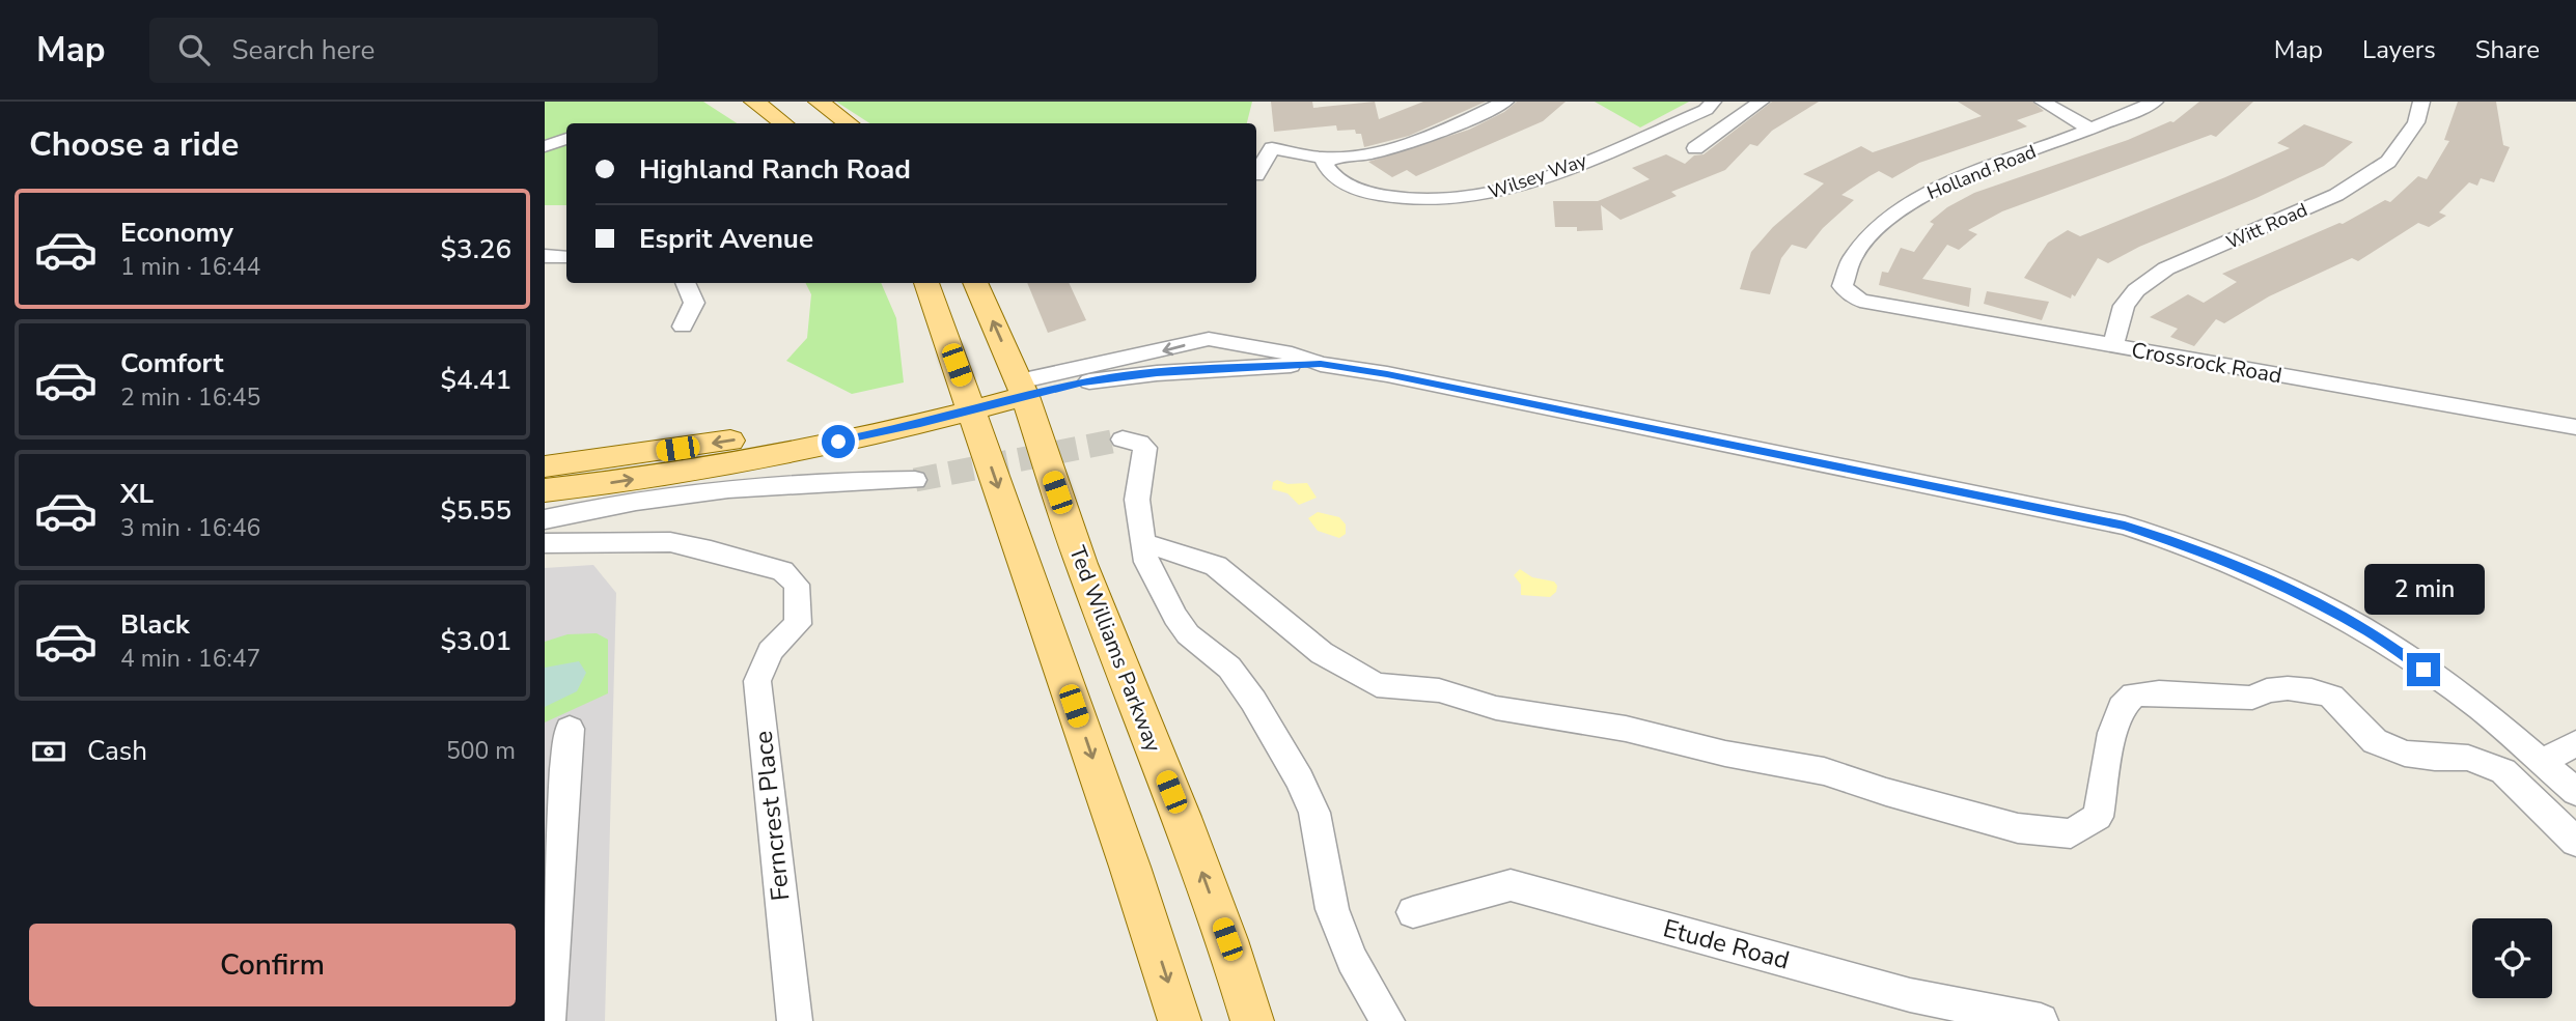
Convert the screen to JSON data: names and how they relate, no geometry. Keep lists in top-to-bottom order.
{
  "streets": {
    "main road": ["Ted Williams Parkway"],
    "street": [
      "Holland Road",
      "Wilsey Way",
      "Witt Road",
      "Crossrock Road",
      "Ferncrest Place",
      "Etude Road"
    ]
  },
  "crossings": [
    ["Holland Road", "Crossrock Road"],
    ["Witt Road", "Crossrock Road"]
  ],
  "page": {
    "header": "Map",
    "search": "Search here",
    "nav": ["Map", "Layers", "Share"],
    "heading": "Choose a ride",
    "banner": ["Highland Ranch Road", "Esprit Avenue"],
    "list": [
      {
        "name": "Economy",
        "note": "1 min · 16:44",
        "value": "$3.26"
      },
      {
        "name": "Comfort",
        "note": "2 min · 16:45",
        "value": "$4.41"
      },
      {
        "name": "XL",
        "note": "3 min · 16:46",
        "value": "$5.55"
      },
      {
        "name": "Black",
        "note": "4 min · 16:47",
        "value": "$3.01"
      }
    ],
    "bubble": "2 min",
    "pay": ["Cash", "500 m"],
    "buttons": "Confirm"
  }
}
